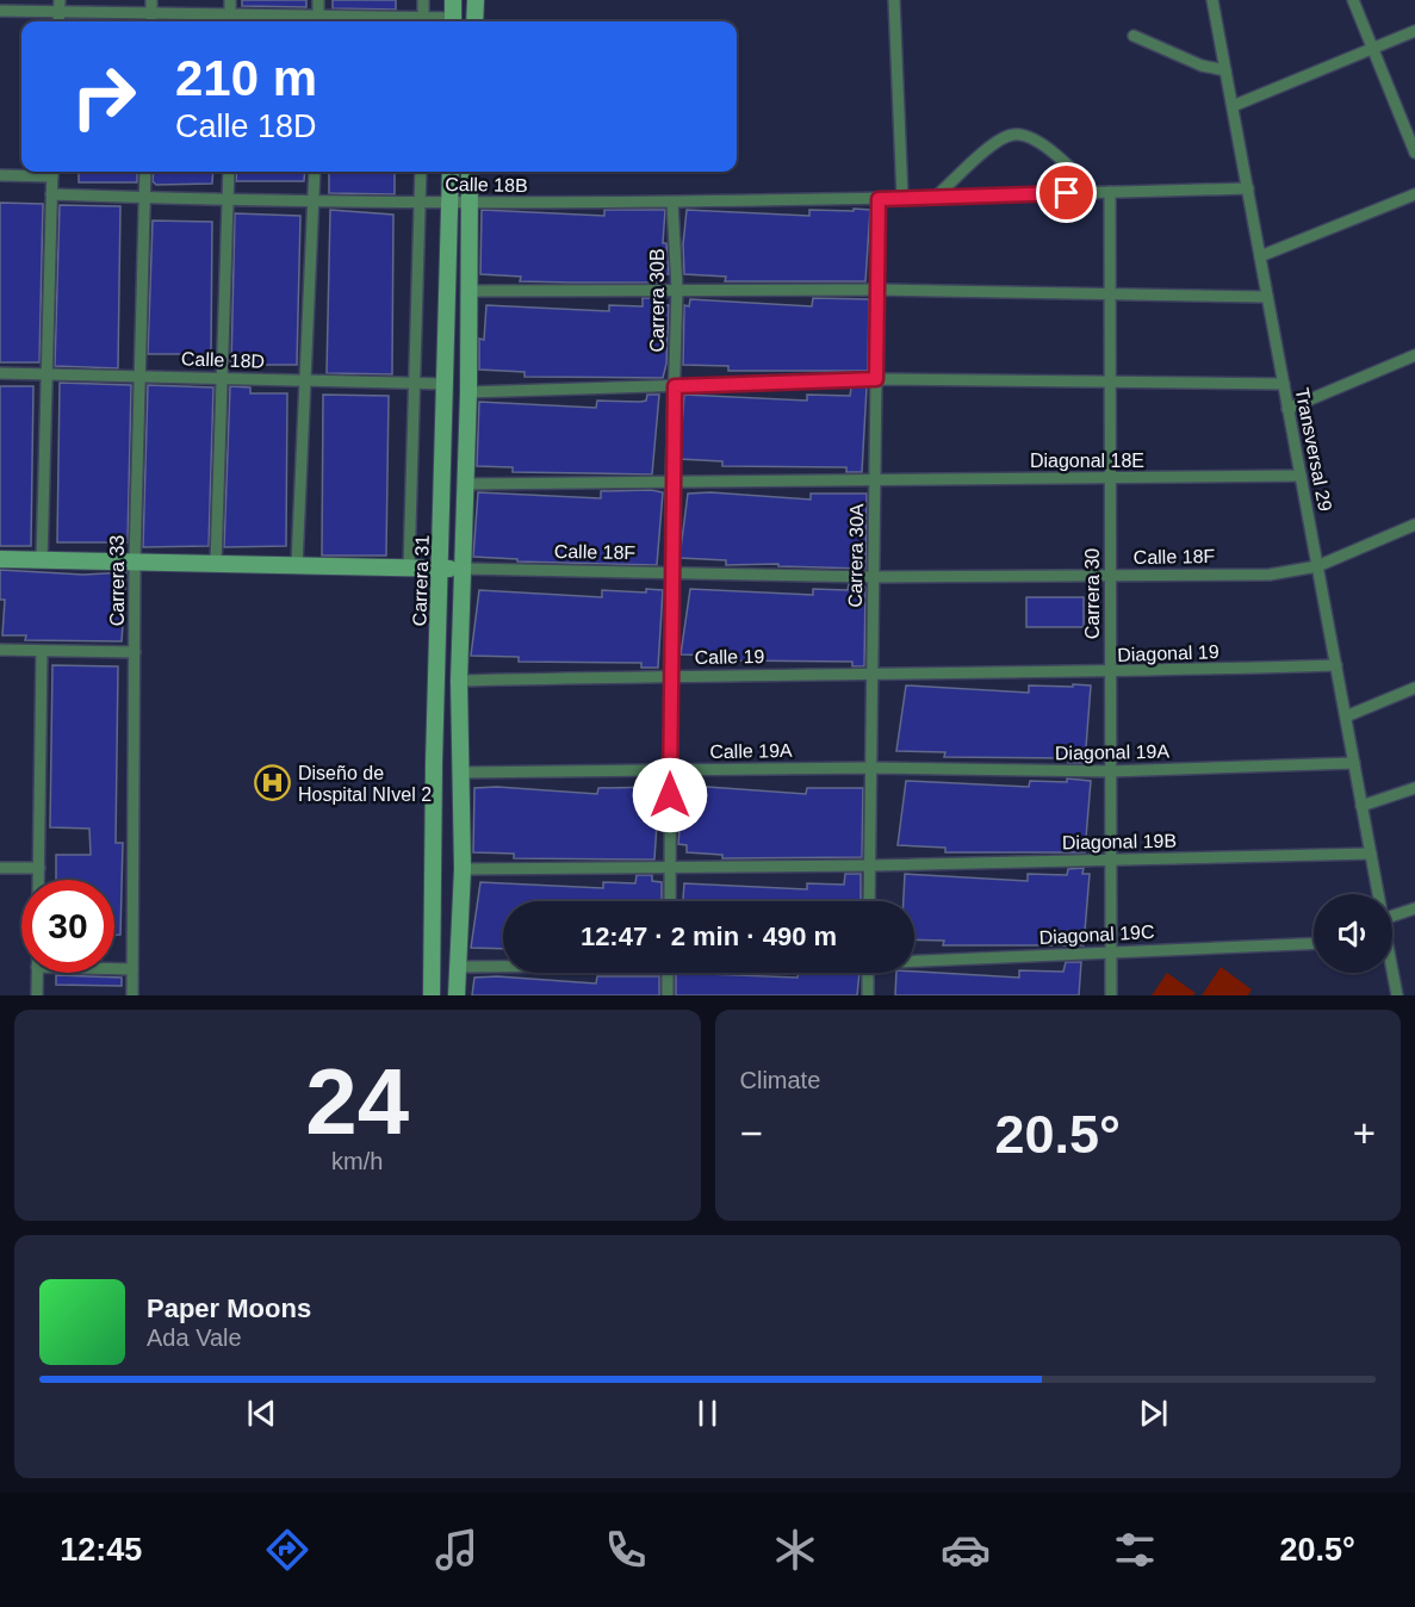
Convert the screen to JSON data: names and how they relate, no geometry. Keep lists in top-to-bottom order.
{
  "streets": {
    "main road": ["Calle 18F", "Carrera 31"],
    "street": [
      "Calle 18B",
      "Carrera 30B",
      "Calle 18D",
      "Transversal 29",
      "Diagonal 18E",
      "Carrera 30A",
      "Carrera 33",
      "Carrera 30",
      "Diagonal 19",
      "Calle 19",
      "Calle 19A",
      "Diagonal 19A",
      "Diagonal 19B",
      "Diagonal 19C"
    ]
  },
  "crossings": [
    ["Calle 18B", "Carrera 30B"],
    ["Calle 18B", "Transversal 29"],
    ["Calle 18B", "Carrera 30A"],
    ["Calle 18B", "Carrera 33"],
    ["Calle 18B", "Carrera 31"],
    ["Calle 18B", "Carrera 30"],
    ["Carrera 30B", "Diagonal 18E"],
    ["Carrera 30B", "Calle 18F"],
    ["Carrera 30B", "Calle 19"],
    ["Carrera 30B", "Calle 19A"],
    ["Carrera 30B", "Diagonal 19B"],
    ["Calle 18D", "Carrera 33"],
    ["Calle 18D", "Carrera 31"],
    ["Transversal 29", "Diagonal 18E"],
    ["Transversal 29", "Calle 18F"],
    ["Transversal 29", "Diagonal 19"],
    ["Transversal 29", "Diagonal 19A"],
    ["Transversal 29", "Diagonal 19B"],
    ["Diagonal 18E", "Carrera 30A"],
    ["Diagonal 18E", "Carrera 30"],
    ["Calle 18F", "Carrera 30A"],
    ["Calle 18F", "Carrera 33"],
    ["Calle 18F", "Carrera 31"],
    ["Calle 18F", "Carrera 30"],
    ["Carrera 30A", "Diagonal 19"],
    ["Carrera 30A", "Calle 19"],
    ["Carrera 30A", "Calle 19A"],
    ["Carrera 30A", "Diagonal 19A"],
    ["Carrera 30A", "Diagonal 19B"],
    ["Carrera 30", "Diagonal 19"],
    ["Carrera 30", "Diagonal 19A"],
    ["Carrera 30", "Diagonal 19B"],
    ["Carrera 30", "Diagonal 19C"],
    ["Diagonal 19", "Calle 19"],
    ["Calle 19A", "Diagonal 19A"]
  ],
  "places": {
    "hospital": ["Diseño de Hospital NIvel 2"]
  },
  "page": {
    "turn": ["210 m", "Calle 18D"],
    "limit": "30",
    "trip": "12:47 · 2 min · 490 m",
    "tile": [
      ["24", "km/h"],
      "Climate"
    ],
    "heat": ["−", "20.5°", "+"],
    "song": ["Paper Moons", "Ada Vale"],
    "tabs": ["12:45", "20.5°"]
  }
}
